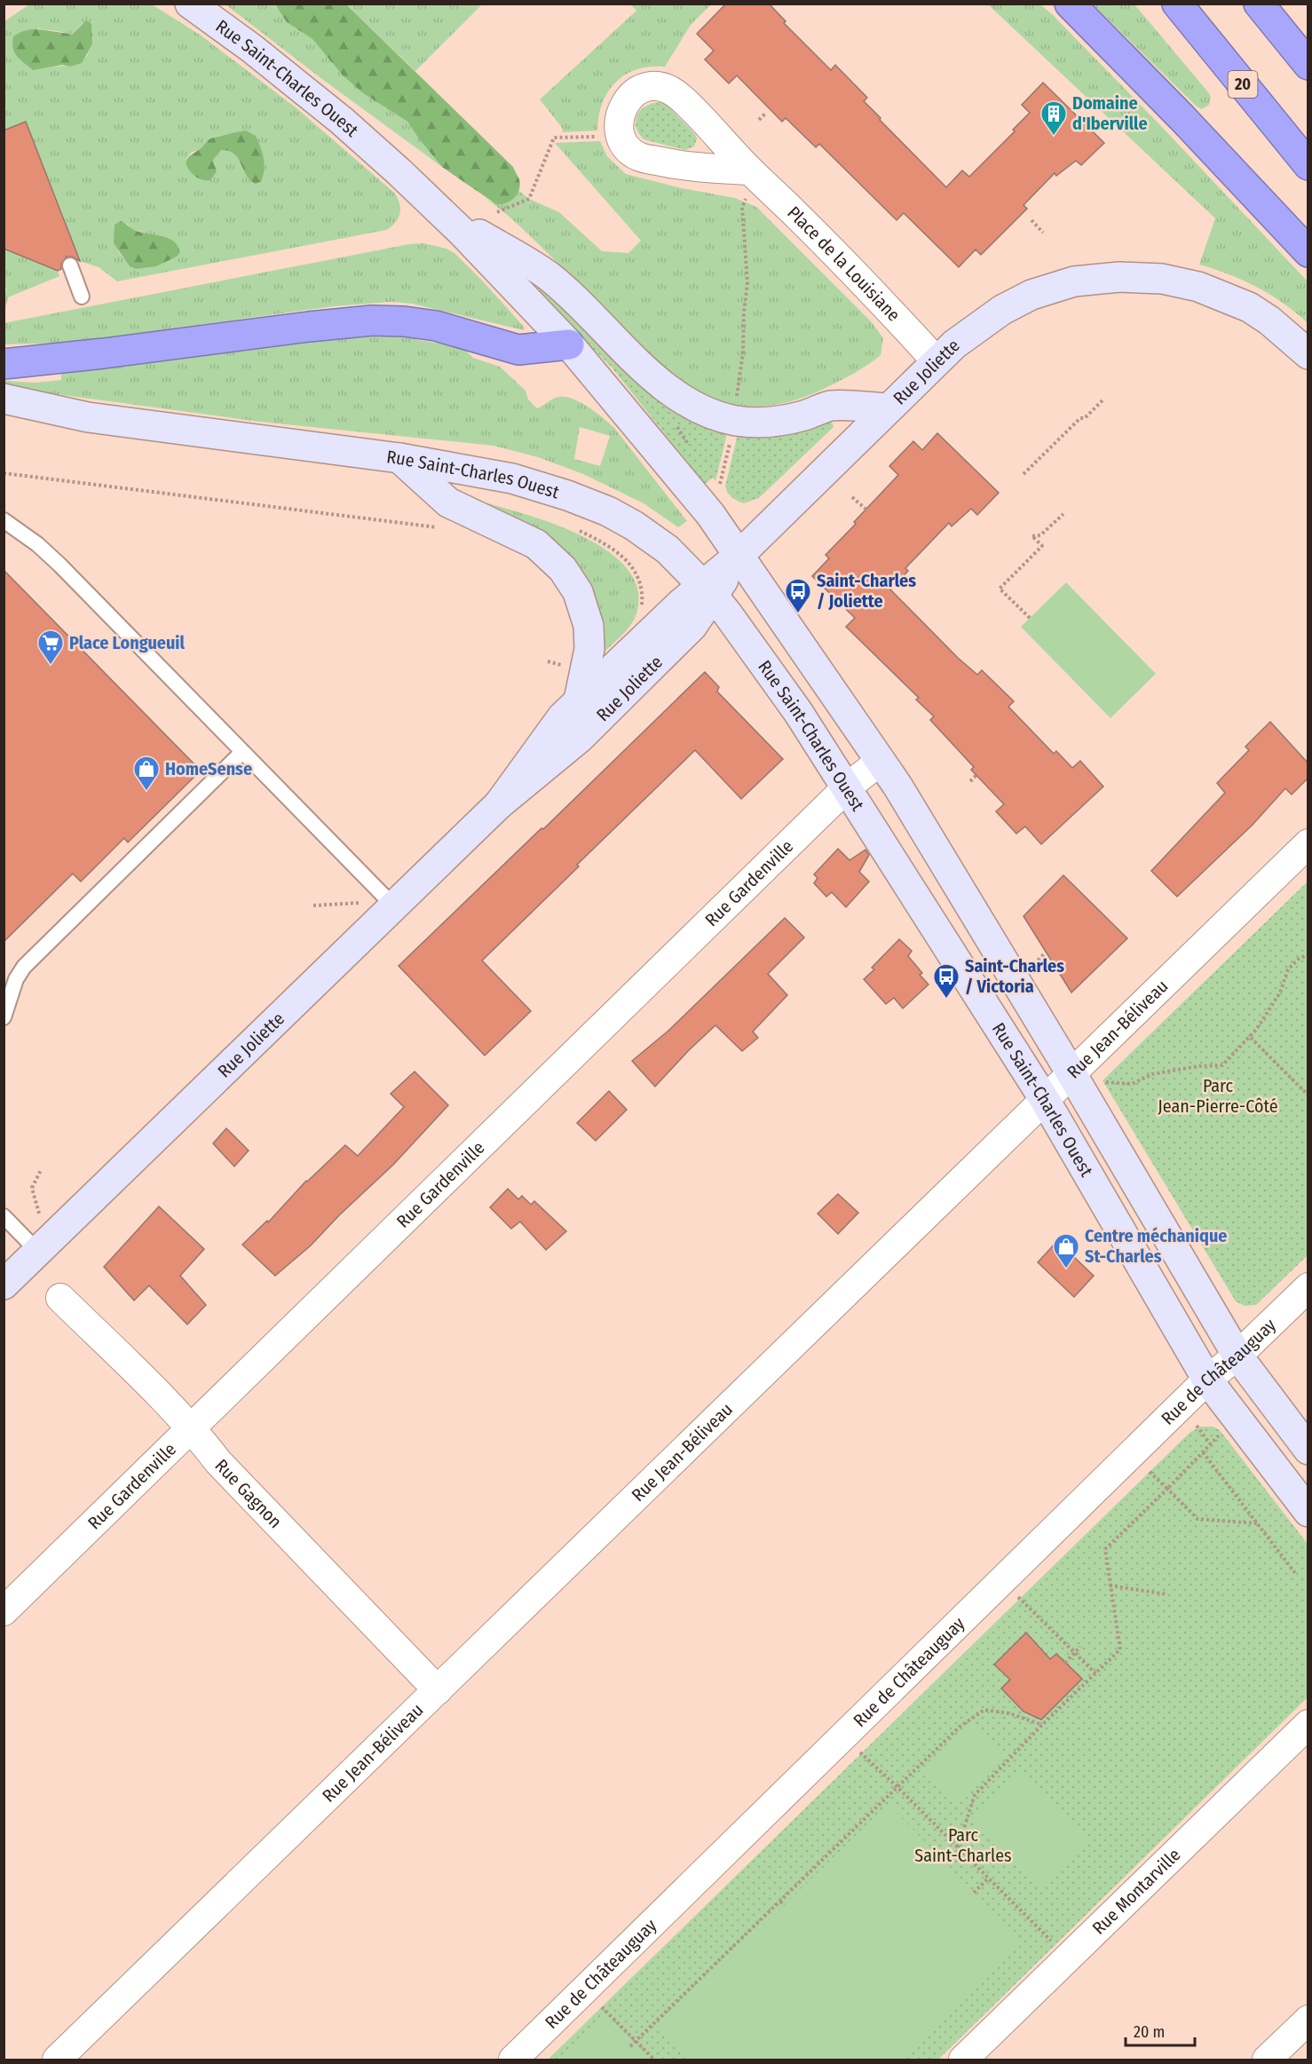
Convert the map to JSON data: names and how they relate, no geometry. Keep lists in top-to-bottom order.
{
  "streets": {
    "highway": ["20"],
    "street": [
      "Rue Saint-Charles Ouest",
      "Place de la Louisiane",
      "Rue Joliette",
      "Rue Gardenville",
      "Rue Jean-Béliveau",
      "Rue de Châteauguay",
      "Rue Gagnon",
      "Rue Montarville"
    ]
  },
  "crossings": [
    ["Rue Saint-Charles Ouest", "Rue Joliette"],
    ["Rue Saint-Charles Ouest", "Rue Gardenville"],
    ["Rue Saint-Charles Ouest", "Rue Jean-Béliveau"],
    ["Rue Saint-Charles Ouest", "Rue de Châteauguay"],
    ["Place de la Louisiane", "Rue Joliette"],
    ["Rue Gardenville", "Rue Gagnon"],
    ["Rue Jean-Béliveau", "Rue Gagnon"]
  ],
  "parks": ["Parc Jean-Pierre-Côté", "Parc Saint-Charles"],
  "places": {
    "building": ["Domaine d'Iberville"],
    "bus stop": ["Saint-Charles / Joliette", "Saint-Charles / Victoria"],
    "supermarket": ["Place Longueuil"],
    "shop": ["HomeSense", "Centre méchanique St-Charles"]
  },
  "scale_bar": "20 m"
}
